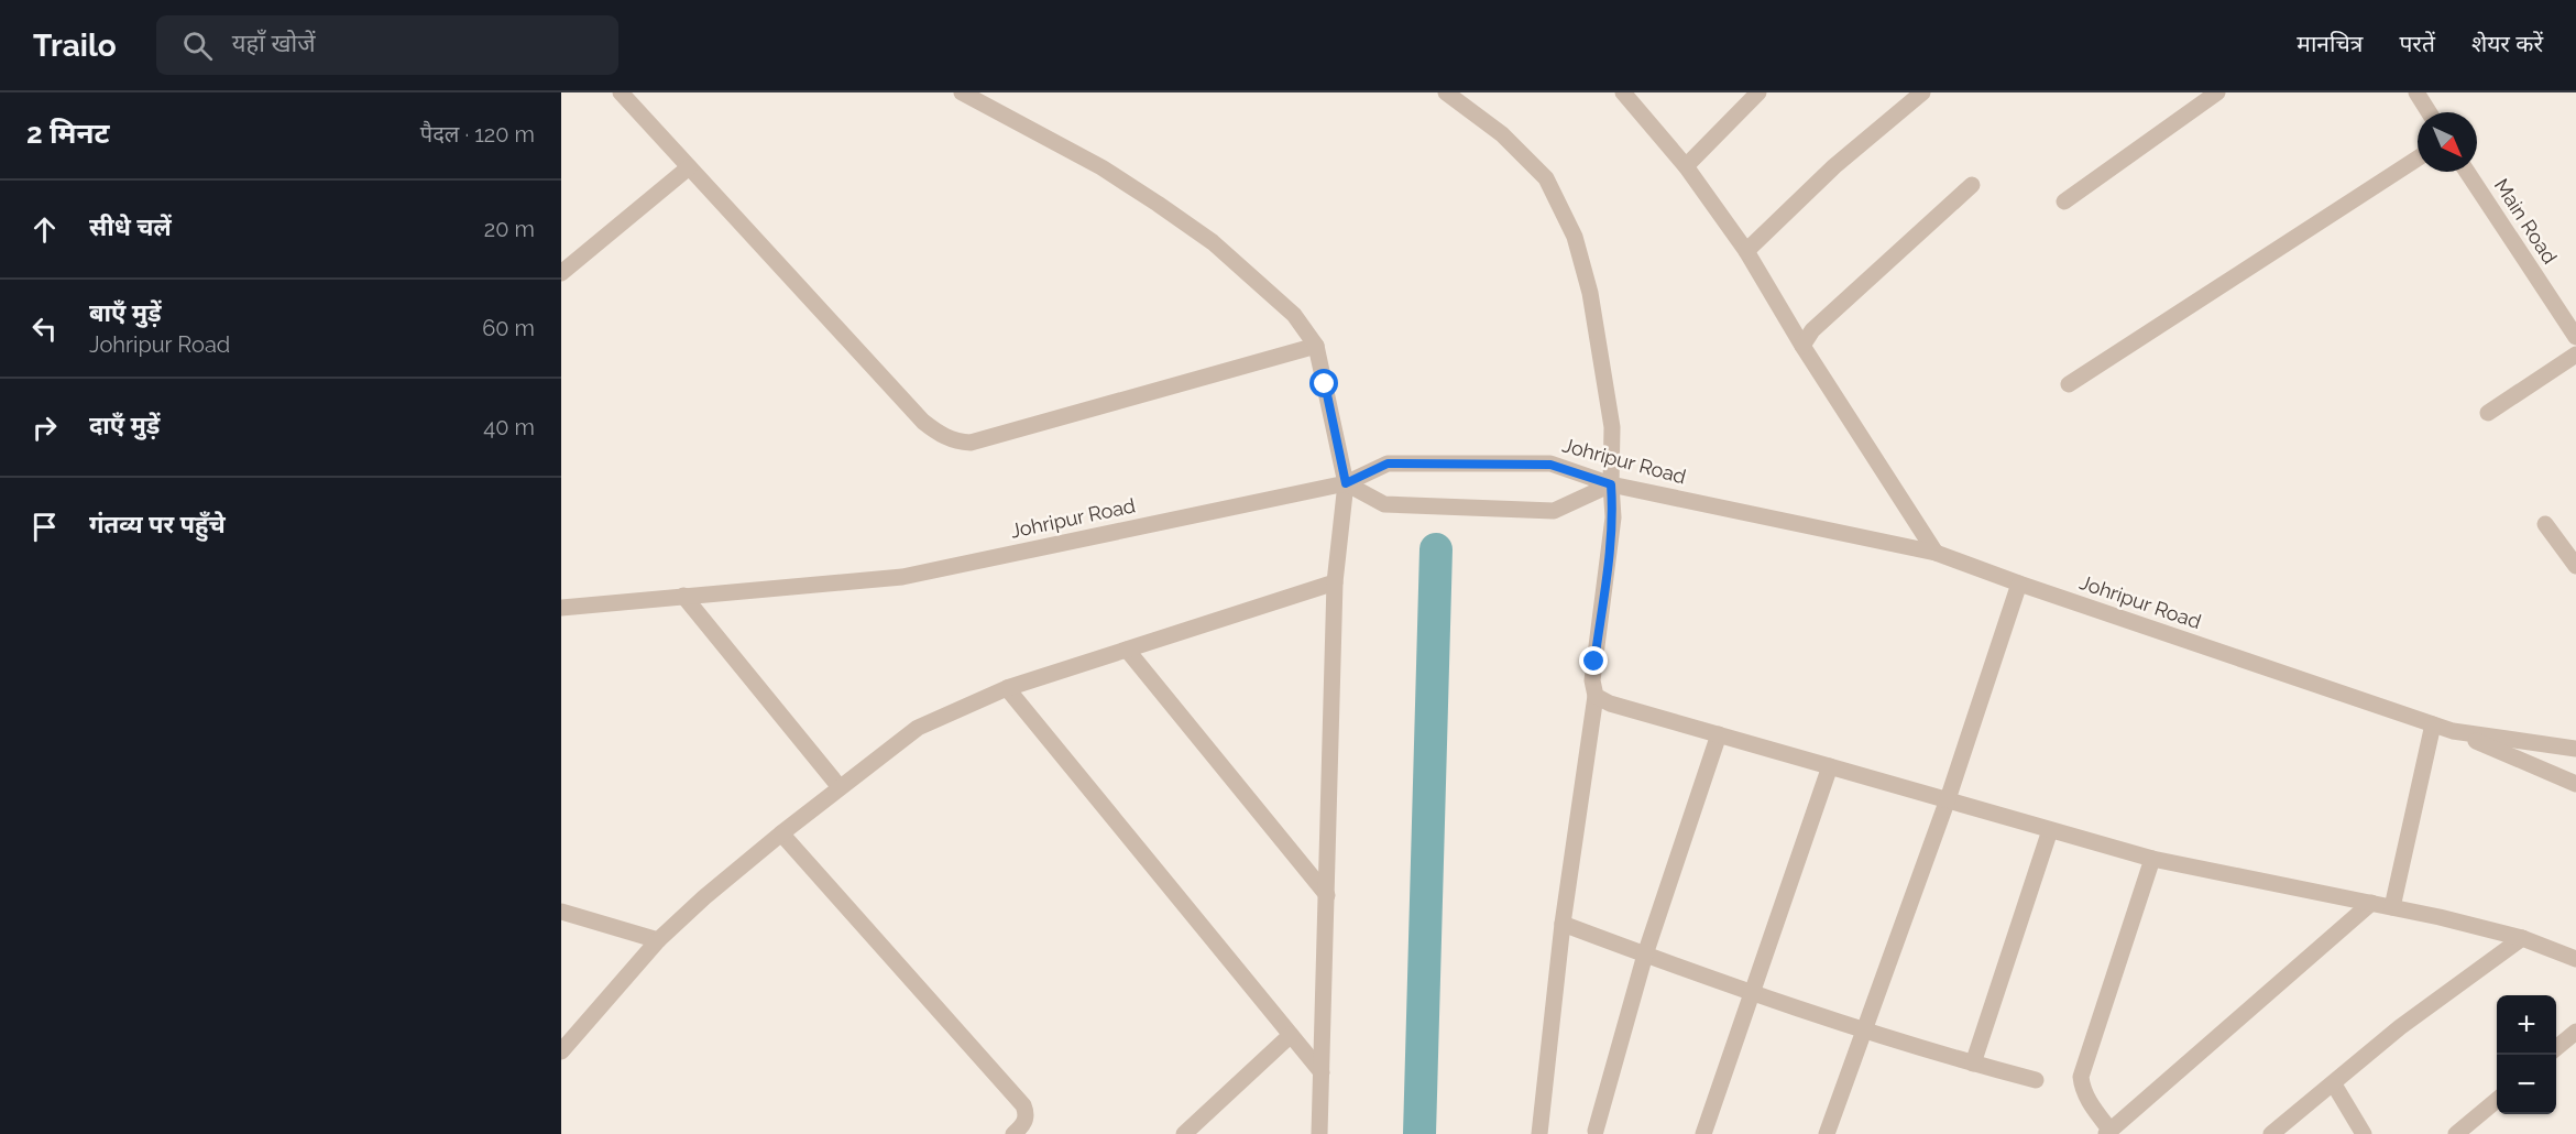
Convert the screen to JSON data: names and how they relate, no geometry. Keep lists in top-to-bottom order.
{
  "streets": {
    "street": ["Main Road", "Johripur Road"]
  },
  "north": "bottom right",
  "page": {
    "header": "Trailo",
    "search": "यहाँ खोजें",
    "nav": ["मानचित्र", "परतें", "शेयर करें"],
    "heading": ["2 मिनट", "पैदल · 120 m"],
    "list": [
      ["सीधे चलें", "20 m"],
      ["बाएँ मुड़ें", "Johripur Road", "60 m"],
      ["दाएँ मुड़ें", "40 m"],
      "गंतव्य पर पहुँचे"
    ],
    "map_buttons": ["+", "−"]
  }
}
